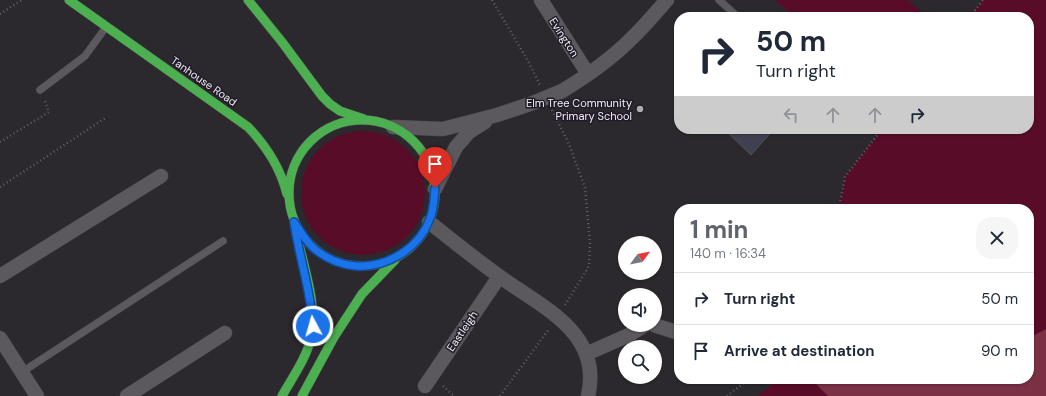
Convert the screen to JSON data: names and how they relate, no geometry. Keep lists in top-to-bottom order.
{
  "streets": {
    "street": ["Evington", "Tanhouse Road", "Eastleigh"]
  },
  "places": ["Elm Tree Community Primary School"],
  "north": "top right",
  "page": {
    "turn": ["50 m", "Turn right"],
    "heading": ["1 min", "140 m · 16:34"],
    "list": [
      {
        "name": "Turn right",
        "value": "50 m"
      },
      {
        "name": "Arrive at destination",
        "value": "90 m"
      }
    ]
  }
}
